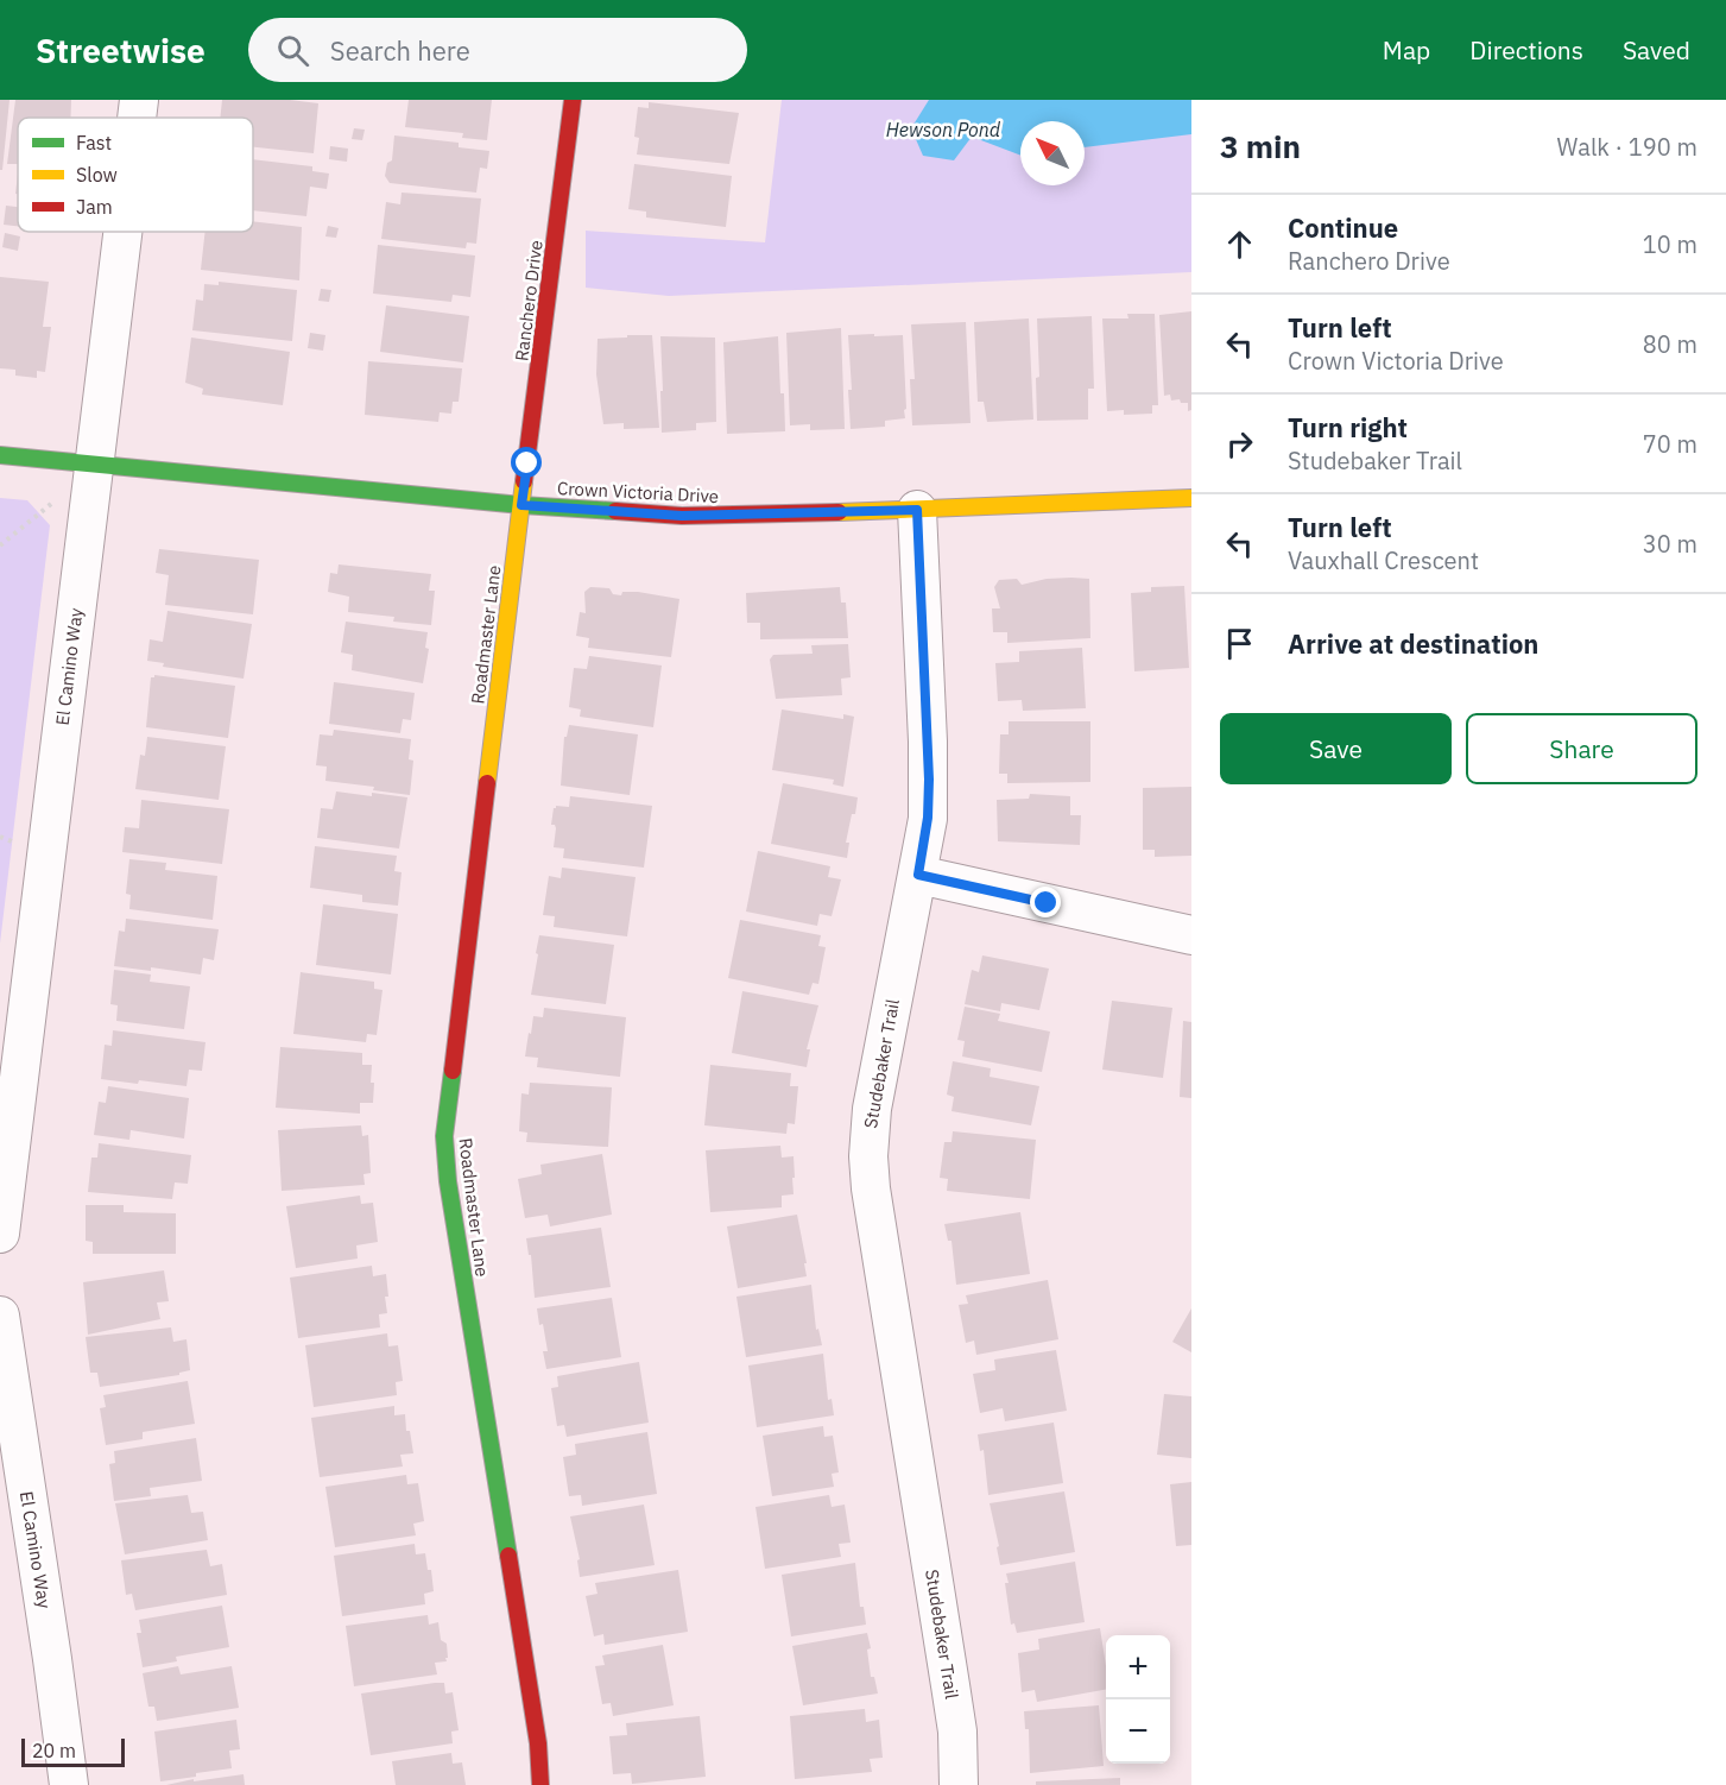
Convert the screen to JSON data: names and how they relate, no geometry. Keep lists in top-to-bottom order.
{
  "streets": {
    "street": [
      "Ranchero Drive",
      "Crown Victoria Drive",
      "Roadmaster Lane",
      "El Camino Way",
      "Studebaker Trail"
    ]
  },
  "crossings": [
    ["Ranchero Drive", "Crown Victoria Drive"],
    ["Ranchero Drive", "Roadmaster Lane"],
    ["Crown Victoria Drive", "Roadmaster Lane"],
    ["Crown Victoria Drive", "El Camino Way"],
    ["Crown Victoria Drive", "Studebaker Trail"]
  ],
  "water": ["Hewson Pond"],
  "legend": ["Fast", "Slow", "Jam"],
  "scale_bar": "20 m",
  "north": "top left",
  "page": {
    "header": "Streetwise",
    "search": "Search here",
    "nav": ["Map", "Directions", "Saved"],
    "heading": ["3 min", "Walk · 190 m"],
    "list": [
      ["Continue", "Ranchero Drive", "10 m"],
      ["Turn left", "Crown Victoria Drive", "80 m"],
      ["Turn right", "Studebaker Trail", "70 m"],
      ["Turn left", "Vauxhall Crescent", "30 m"],
      "Arrive at destination"
    ],
    "buttons": ["Save", "Share"],
    "map_buttons": ["+", "−"],
    "scale": "20 m"
  }
}
